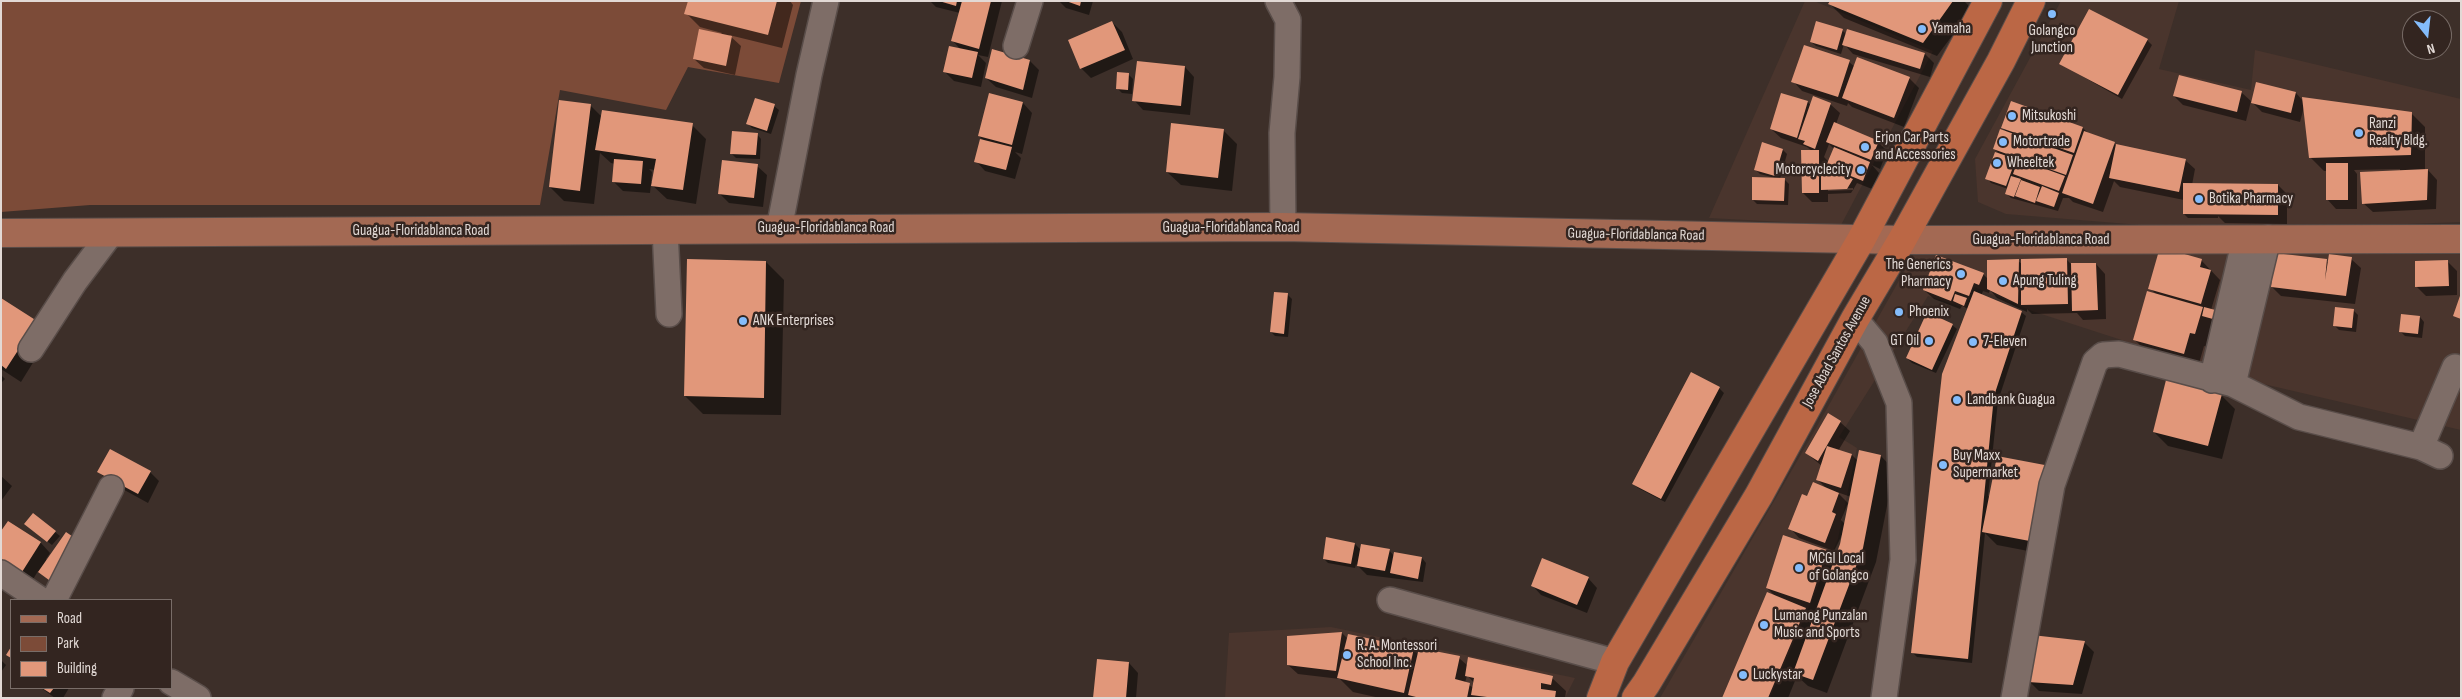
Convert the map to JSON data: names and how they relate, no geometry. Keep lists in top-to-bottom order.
{
  "streets": {
    "highway": ["Jose Abad Santos Avenue"],
    "main road": ["Guagua-Floridablanca Road"]
  },
  "crossings": [
    ["Guagua-Floridablanca Road", "Jose Abad Santos Avenue"]
  ],
  "places": [
    "Golangco Junction",
    "Yamaha",
    "Mitsukoshi",
    "Ranzi Realty Bldg.",
    "Motortrade",
    "Erjon Car Parts and Accessories",
    "Wheeltek",
    "Motorcyclecity",
    "Botika Pharmacy",
    "The Generics Pharmacy",
    "Apung Tuling",
    "Phoenix",
    "ANK Enterprises",
    "GT Oil",
    "7-Eleven",
    "Landbank Guagua",
    "Buy Maxx Supermarket",
    "MCGI Local of Golangco",
    "Lumanog Punzalan Music and Sports",
    "R. A. Montessori School Inc.",
    "Luckystar"
  ],
  "legend": ["Road", "Park", "Building"],
  "north": "bottom"
}
